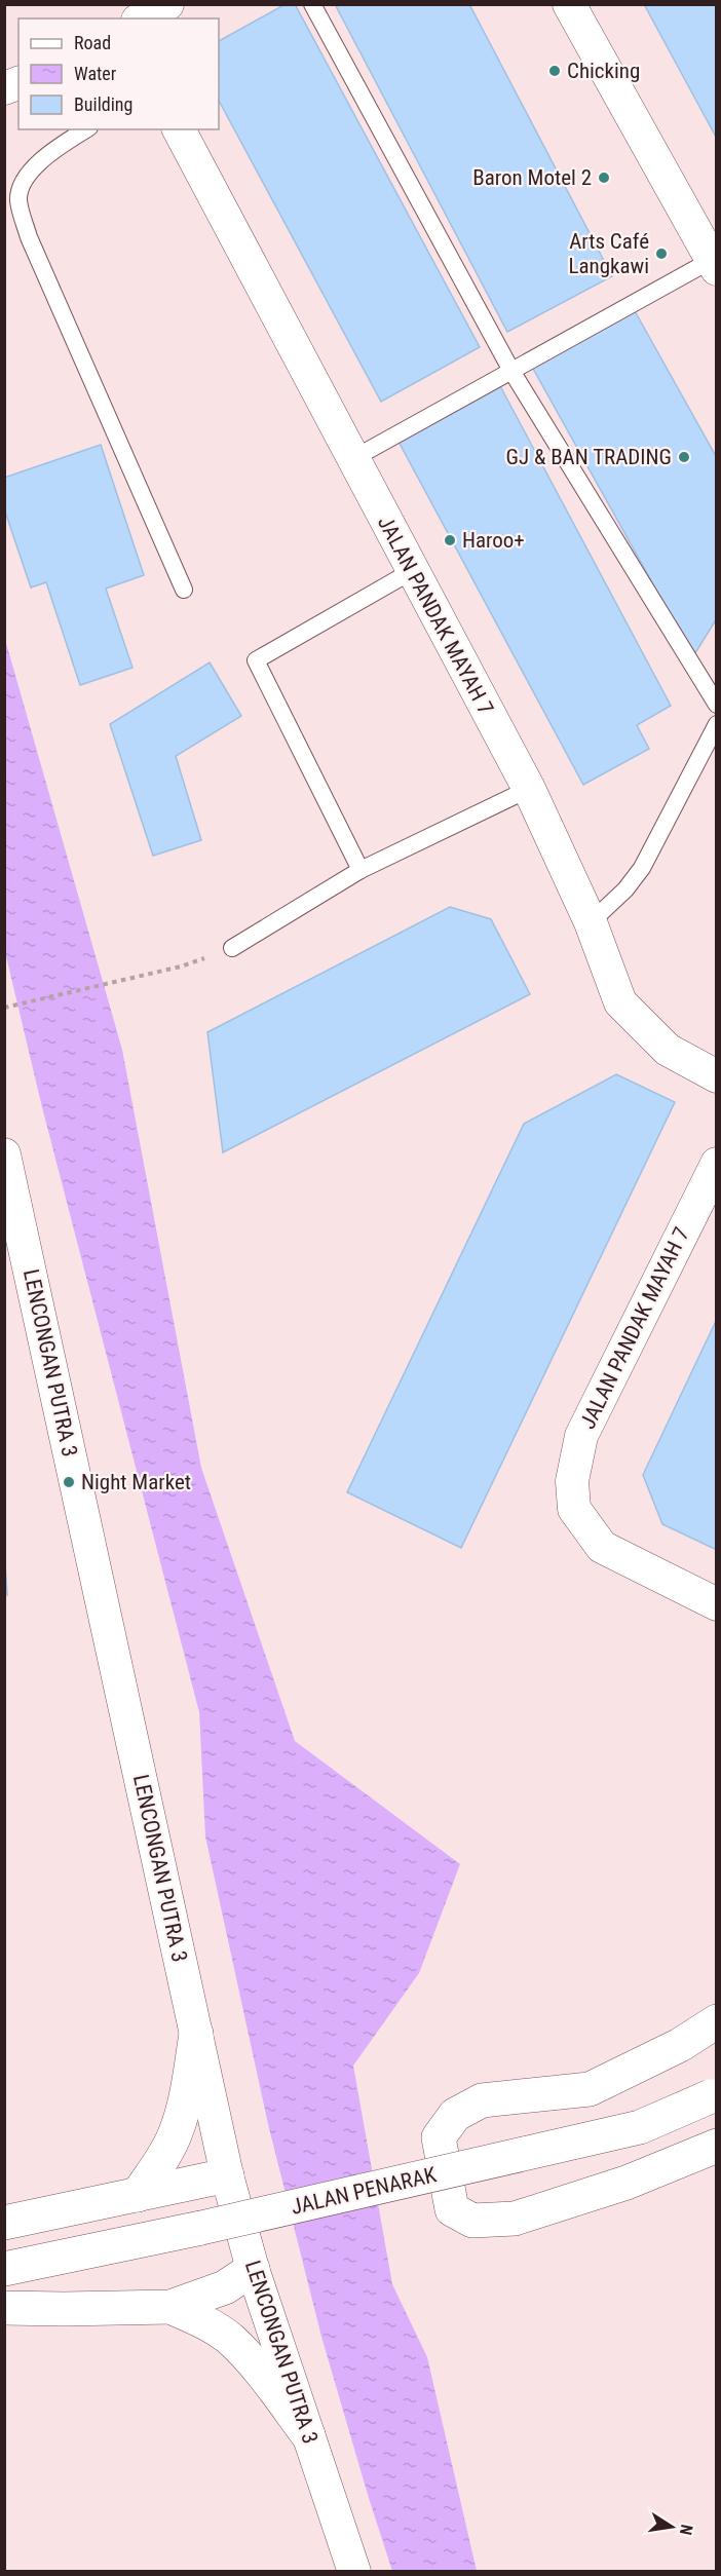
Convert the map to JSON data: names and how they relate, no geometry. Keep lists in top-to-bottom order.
{
  "streets": {
    "main road": ["JALAN PENARAK"],
    "street": ["JALAN PANDAK MAYAH 7", "LENCONGAN PUTRA 3"]
  },
  "places": [
    "Chicking",
    "Baron Motel 2",
    "Arts Café Langkawi",
    "GJ & BAN TRADING",
    "Haroo+",
    "Night Market"
  ],
  "legend": ["Road", "Water", "Building"],
  "north": "right"
}
